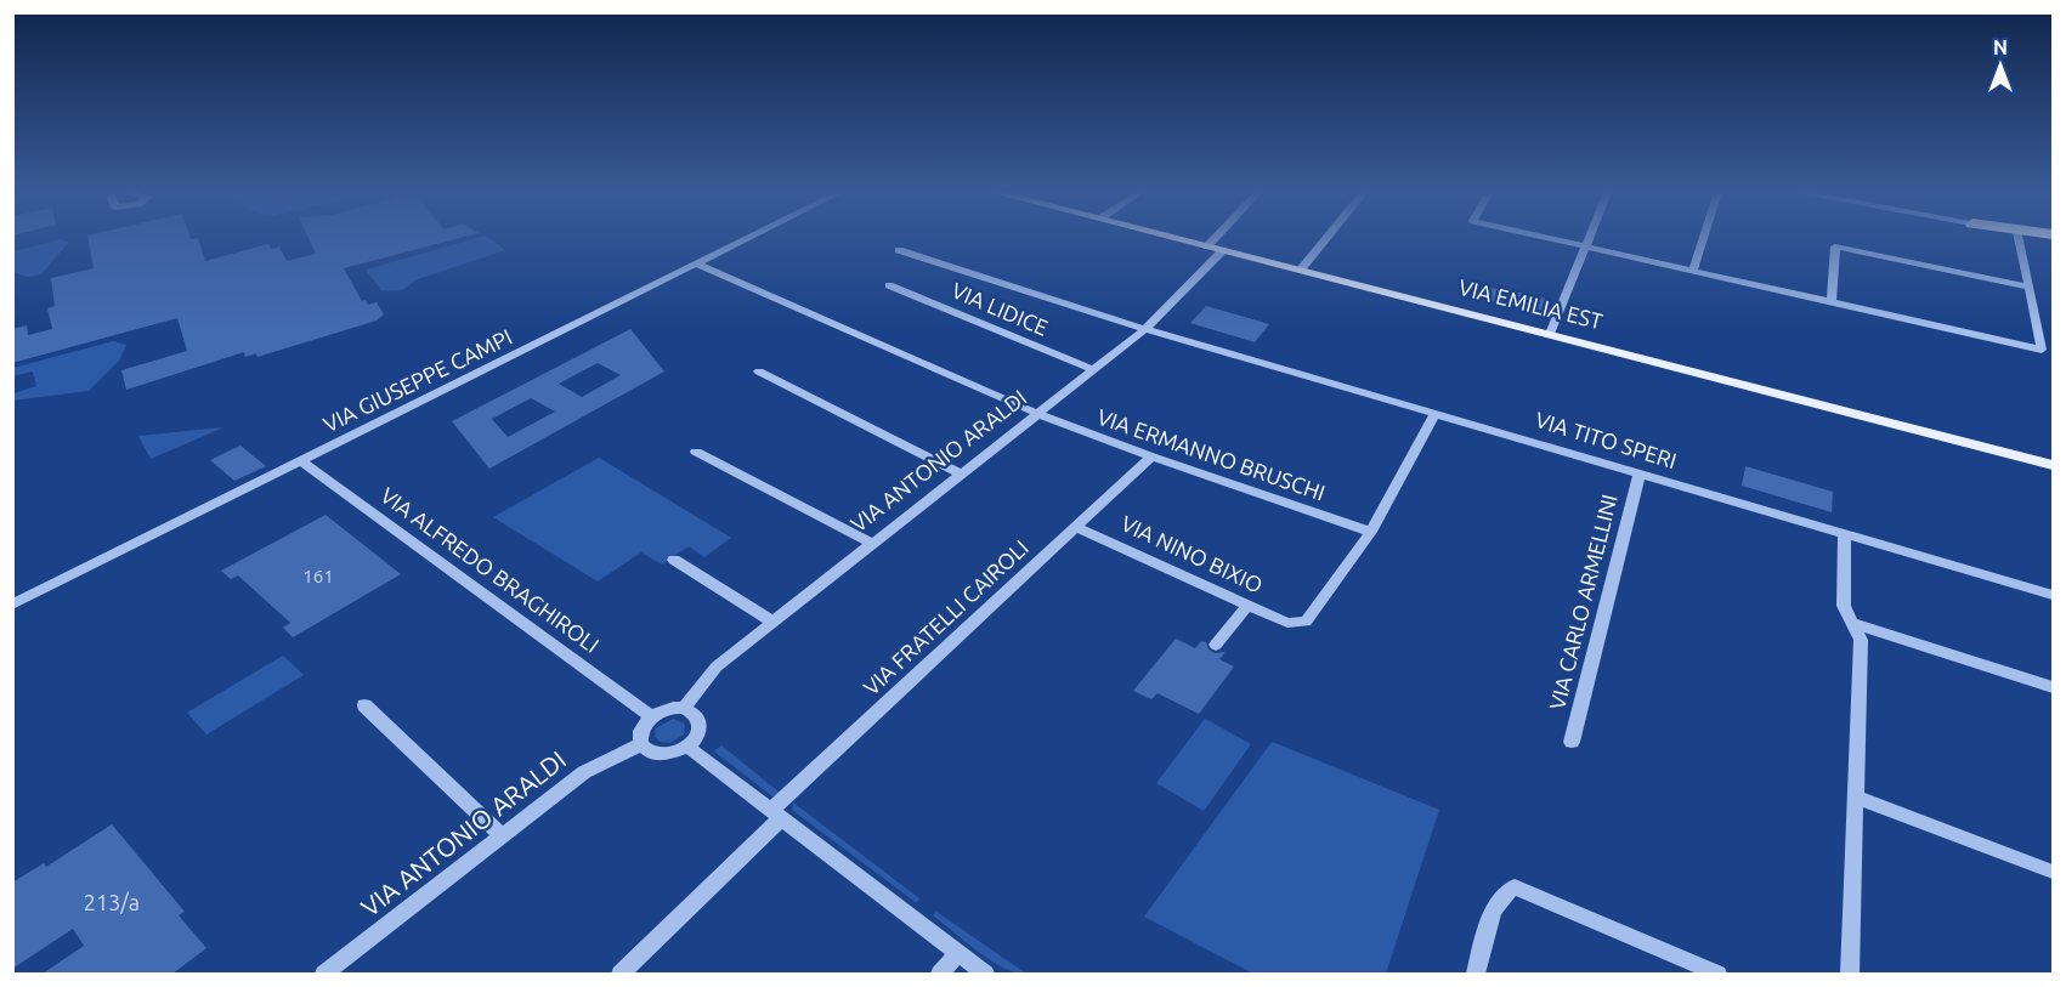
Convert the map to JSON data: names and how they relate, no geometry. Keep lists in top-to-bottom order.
{
  "streets": {
    "main road": ["VIA EMILIA EST"],
    "street": [
      "VIA LIDICE",
      "VIA GIUSEPPE CAMPI",
      "VIA TITO SPERI",
      "VIA ERMANNO BRUSCHI",
      "VIA ANTONIO ARALDI",
      "VIA NINO BIXIO",
      "VIA ALFREDO BRAGHIROLI",
      "VIA CARLO ARMELLINI",
      "VIA FRATELLI CAIROLI"
    ]
  },
  "crossings": [
    ["VIA EMILIA EST", "VIA ANTONIO ARALDI"],
    ["VIA LIDICE", "VIA ANTONIO ARALDI"],
    ["VIA GIUSEPPE CAMPI", "VIA ERMANNO BRUSCHI"],
    ["VIA GIUSEPPE CAMPI", "VIA ALFREDO BRAGHIROLI"],
    ["VIA TITO SPERI", "VIA ANTONIO ARALDI"],
    ["VIA TITO SPERI", "VIA CARLO ARMELLINI"],
    ["VIA ERMANNO BRUSCHI", "VIA ANTONIO ARALDI"],
    ["VIA ERMANNO BRUSCHI", "VIA NINO BIXIO"],
    ["VIA ERMANNO BRUSCHI", "VIA FRATELLI CAIROLI"],
    ["VIA ANTONIO ARALDI", "VIA ALFREDO BRAGHIROLI"],
    ["VIA NINO BIXIO", "VIA FRATELLI CAIROLI"]
  ],
  "house_numbers": ["161", "213/a"],
  "north": "top"
}
